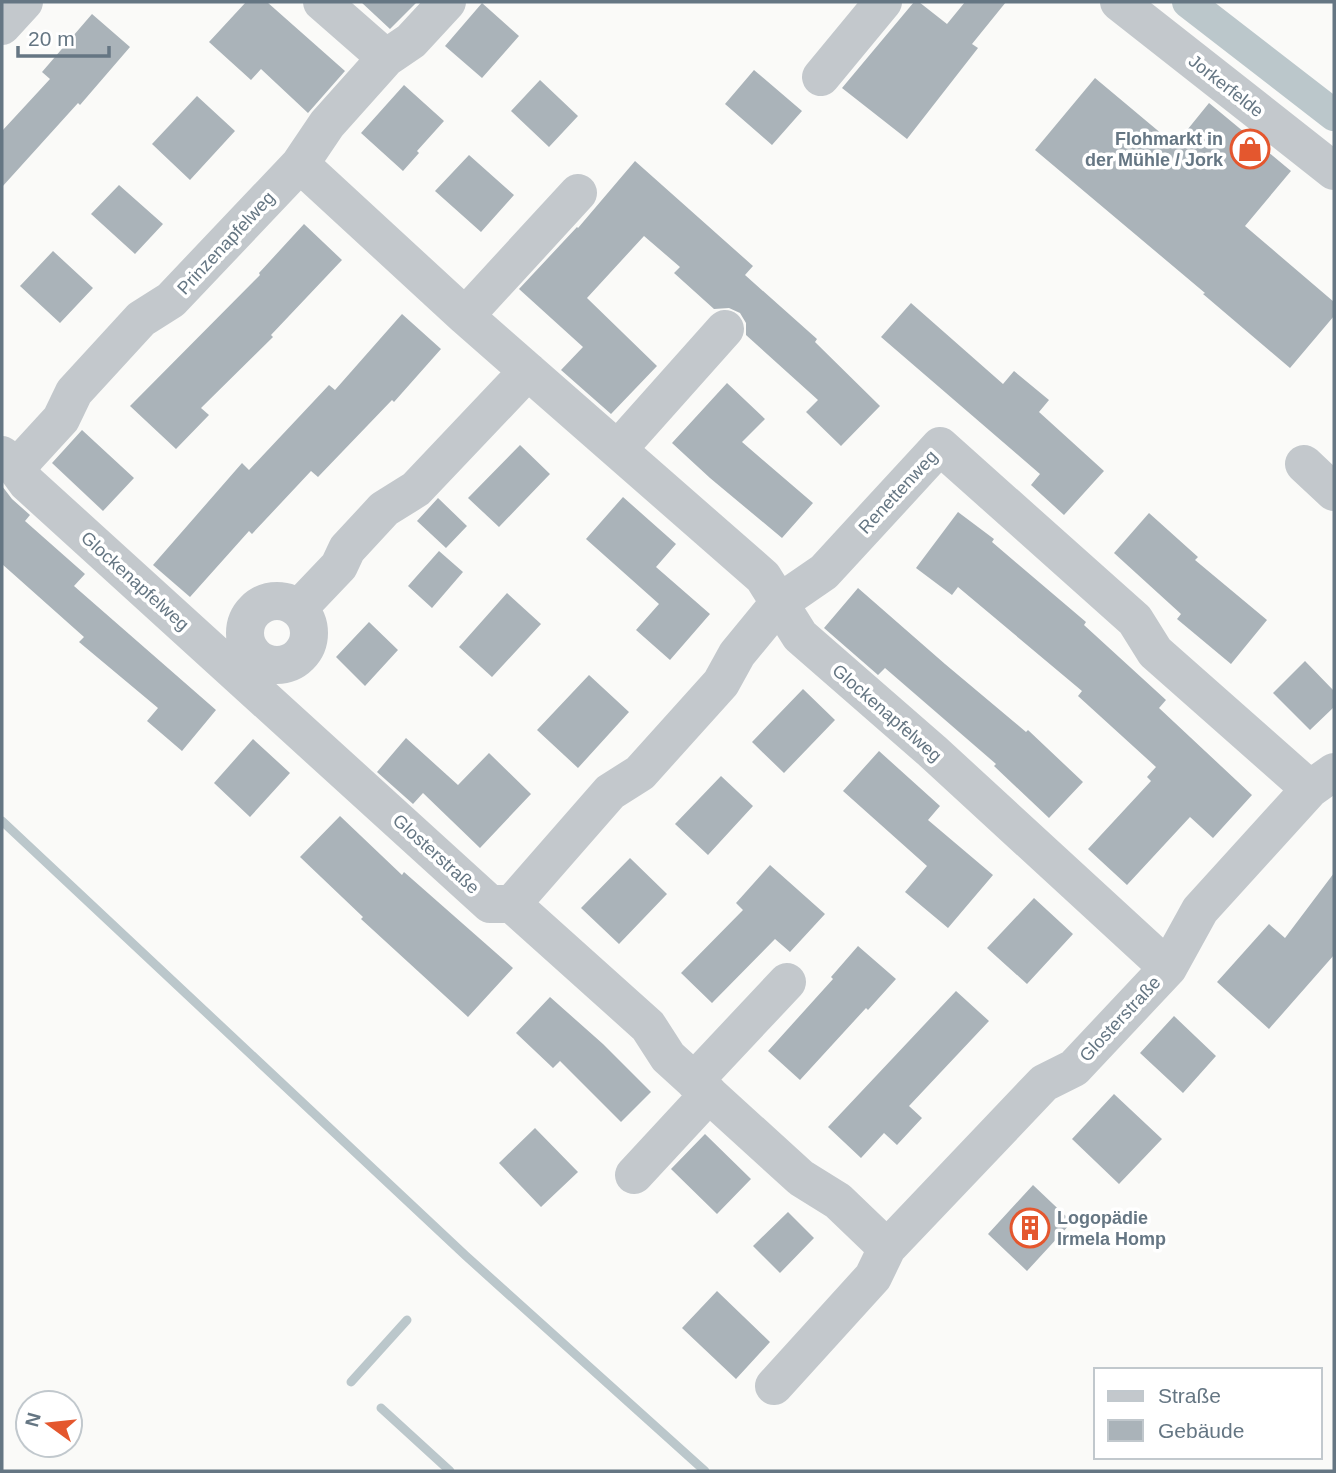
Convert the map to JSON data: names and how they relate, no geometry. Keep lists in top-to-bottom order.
{
  "streets": {
    "street": [
      "Jorkerfelde",
      "Prinzenapfelweg",
      "Renettenweg",
      "Glockenapfelweg",
      "Glosterstraße"
    ]
  },
  "crossings": [
    ["Prinzenapfelweg", "Glockenapfelweg"],
    ["Renettenweg", "Glockenapfelweg"],
    ["Renettenweg", "Glosterstraße"],
    ["Glockenapfelweg", "Glosterstraße"]
  ],
  "places": {
    "shop": ["Flohmarkt in der Mühle / Jork"],
    "building": ["Logopädie Irmela Homp"]
  },
  "legend": ["Straße", "Gebäude"],
  "scale_bar": "20 m",
  "north": "left"
}
